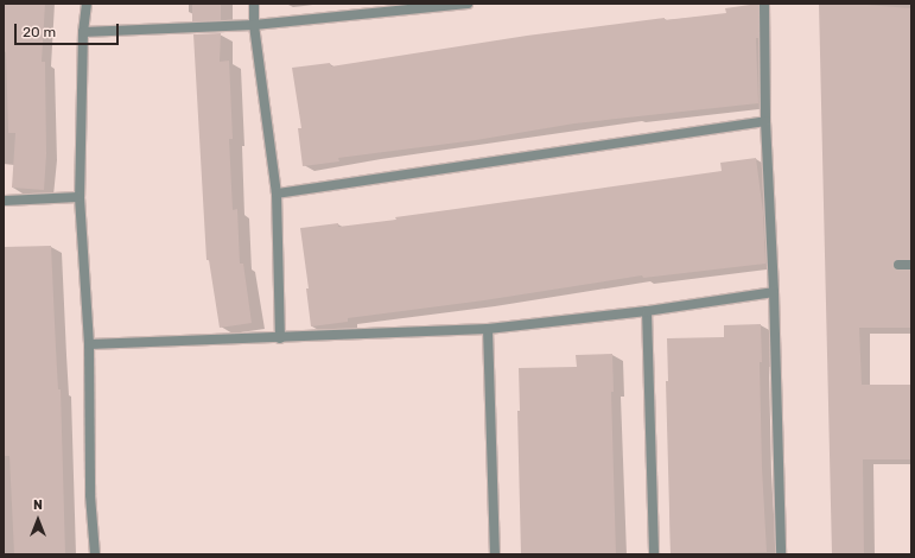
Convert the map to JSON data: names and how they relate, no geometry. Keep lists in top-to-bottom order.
{
  "scale_bar": "20 m",
  "north": "top"
}
